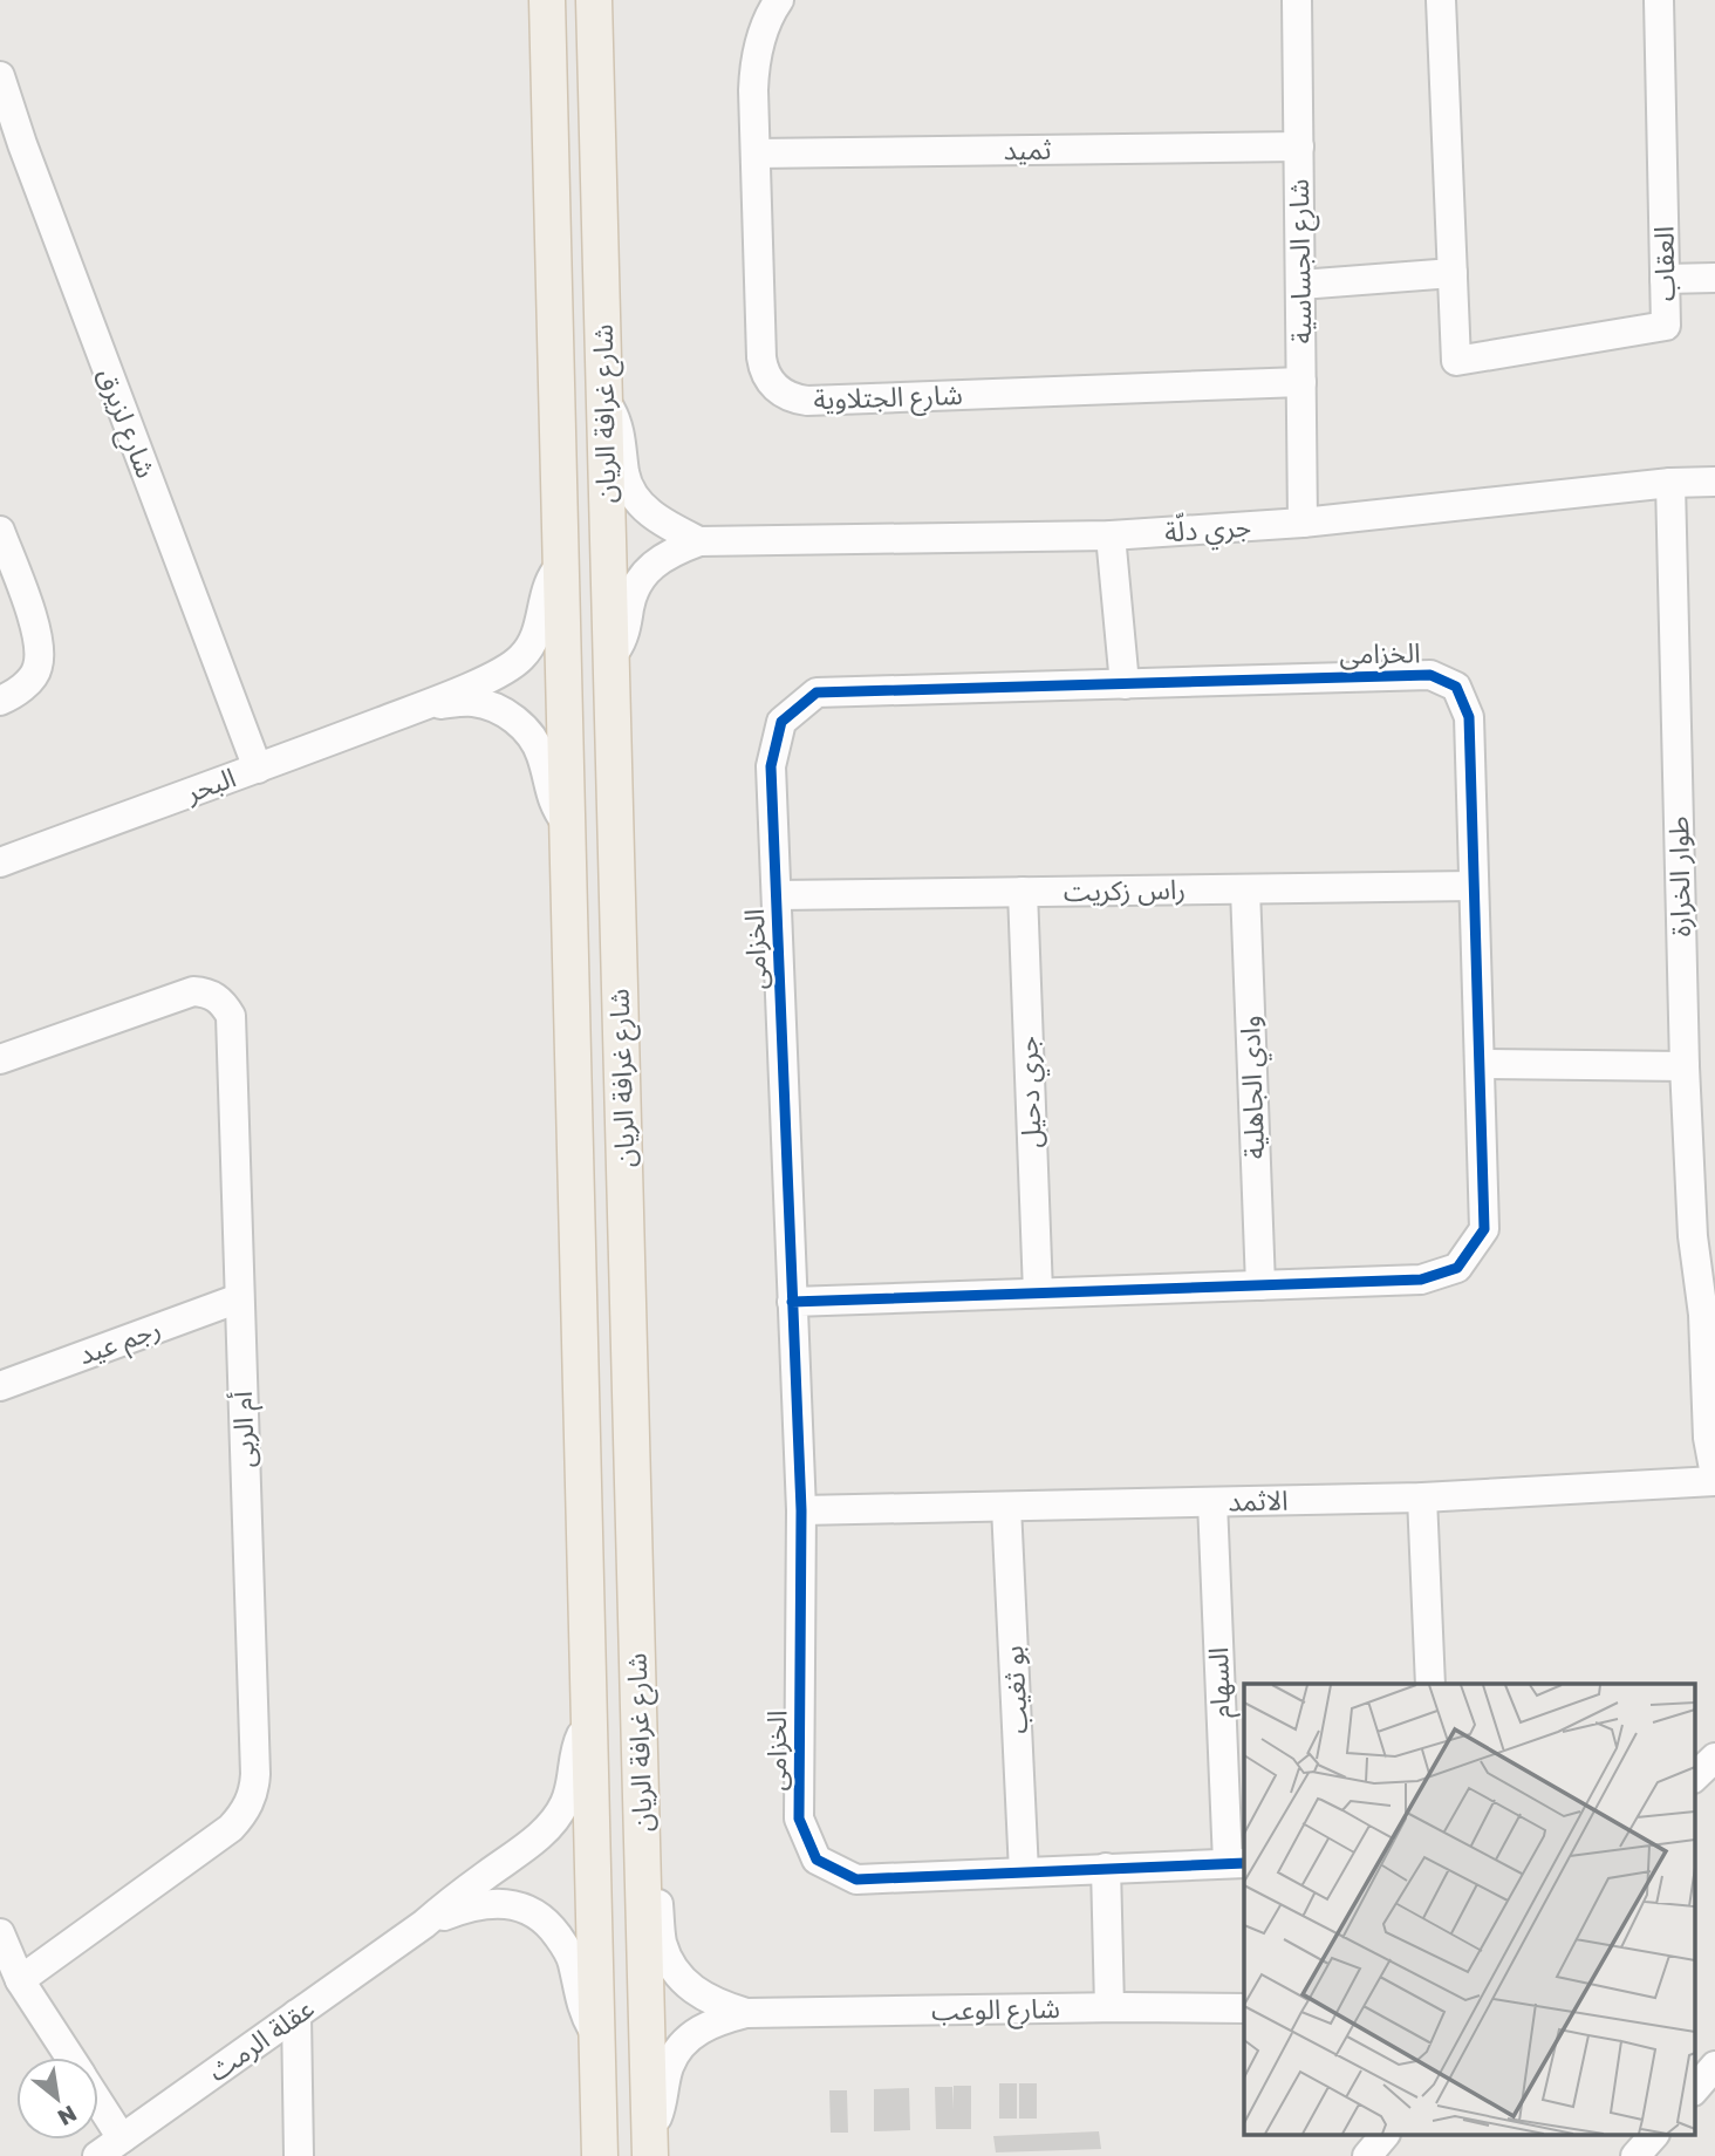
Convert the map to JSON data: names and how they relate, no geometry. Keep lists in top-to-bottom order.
{
  "streets": {
    "main road": ["شارع غرافة الريان"],
    "street": [
      "ثميد",
      "شارع الجساسية",
      "العقاب",
      "شارع الجتلاوية",
      "شارع لزيرق",
      "جري دلّة",
      "الخزامى",
      "البحر",
      "طوار الخرارة",
      "راس زكريت",
      "وادي الجاهلية",
      "جري دحيل",
      "رجم عيد",
      "أم الربى",
      "الاثمد",
      "السهام",
      "بو ثغيب",
      "شارع الوعب",
      "عقلة الرمث"
    ]
  },
  "crossings": [
    ["ثميد", "شارع الجساسية"],
    ["ثميد", "شارع الجتلاوية"],
    ["شارع الجساسية", "شارع الجتلاوية"],
    ["شارع الجساسية", "جري دلّة"],
    ["شارع غرافة الريان", "جري دلّة"],
    ["شارع غرافة الريان", "البحر"],
    ["شارع غرافة الريان", "شارع الوعب"],
    ["شارع غرافة الريان", "عقلة الرمث"],
    ["شارع لزيرق", "البحر"],
    ["جري دلّة", "طوار الخرارة"],
    ["الخزامى", "راس زكريت"],
    ["الخزامى", "وادي الجاهلية"],
    ["الخزامى", "جري دحيل"],
    ["الخزامى", "الاثمد"],
    ["الخزامى", "السهام"],
    ["الخزامى", "بو ثغيب"],
    ["طوار الخرارة", "الاثمد"],
    ["راس زكريت", "وادي الجاهلية"],
    ["راس زكريت", "جري دحيل"],
    ["رجم عيد", "أم الربى"],
    ["الاثمد", "السهام"],
    ["الاثمد", "بو ثغيب"]
  ],
  "north": "bottom right"
}
